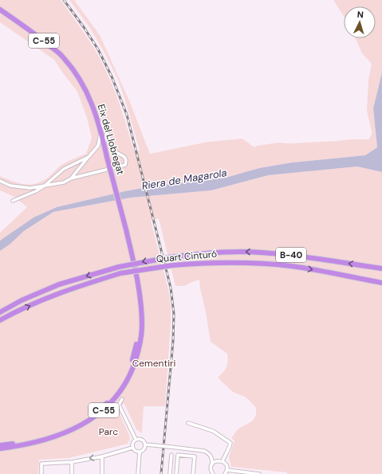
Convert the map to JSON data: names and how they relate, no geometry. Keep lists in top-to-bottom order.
{
  "streets": {
    "highway": [
      "C-55",
      "Eix del Llobregat",
      "B-40",
      "Quart Cinturó"
    ]
  },
  "water": ["Riera de Magarola"],
  "parks": ["Cementiri", "Parc"],
  "north": "top"
}
